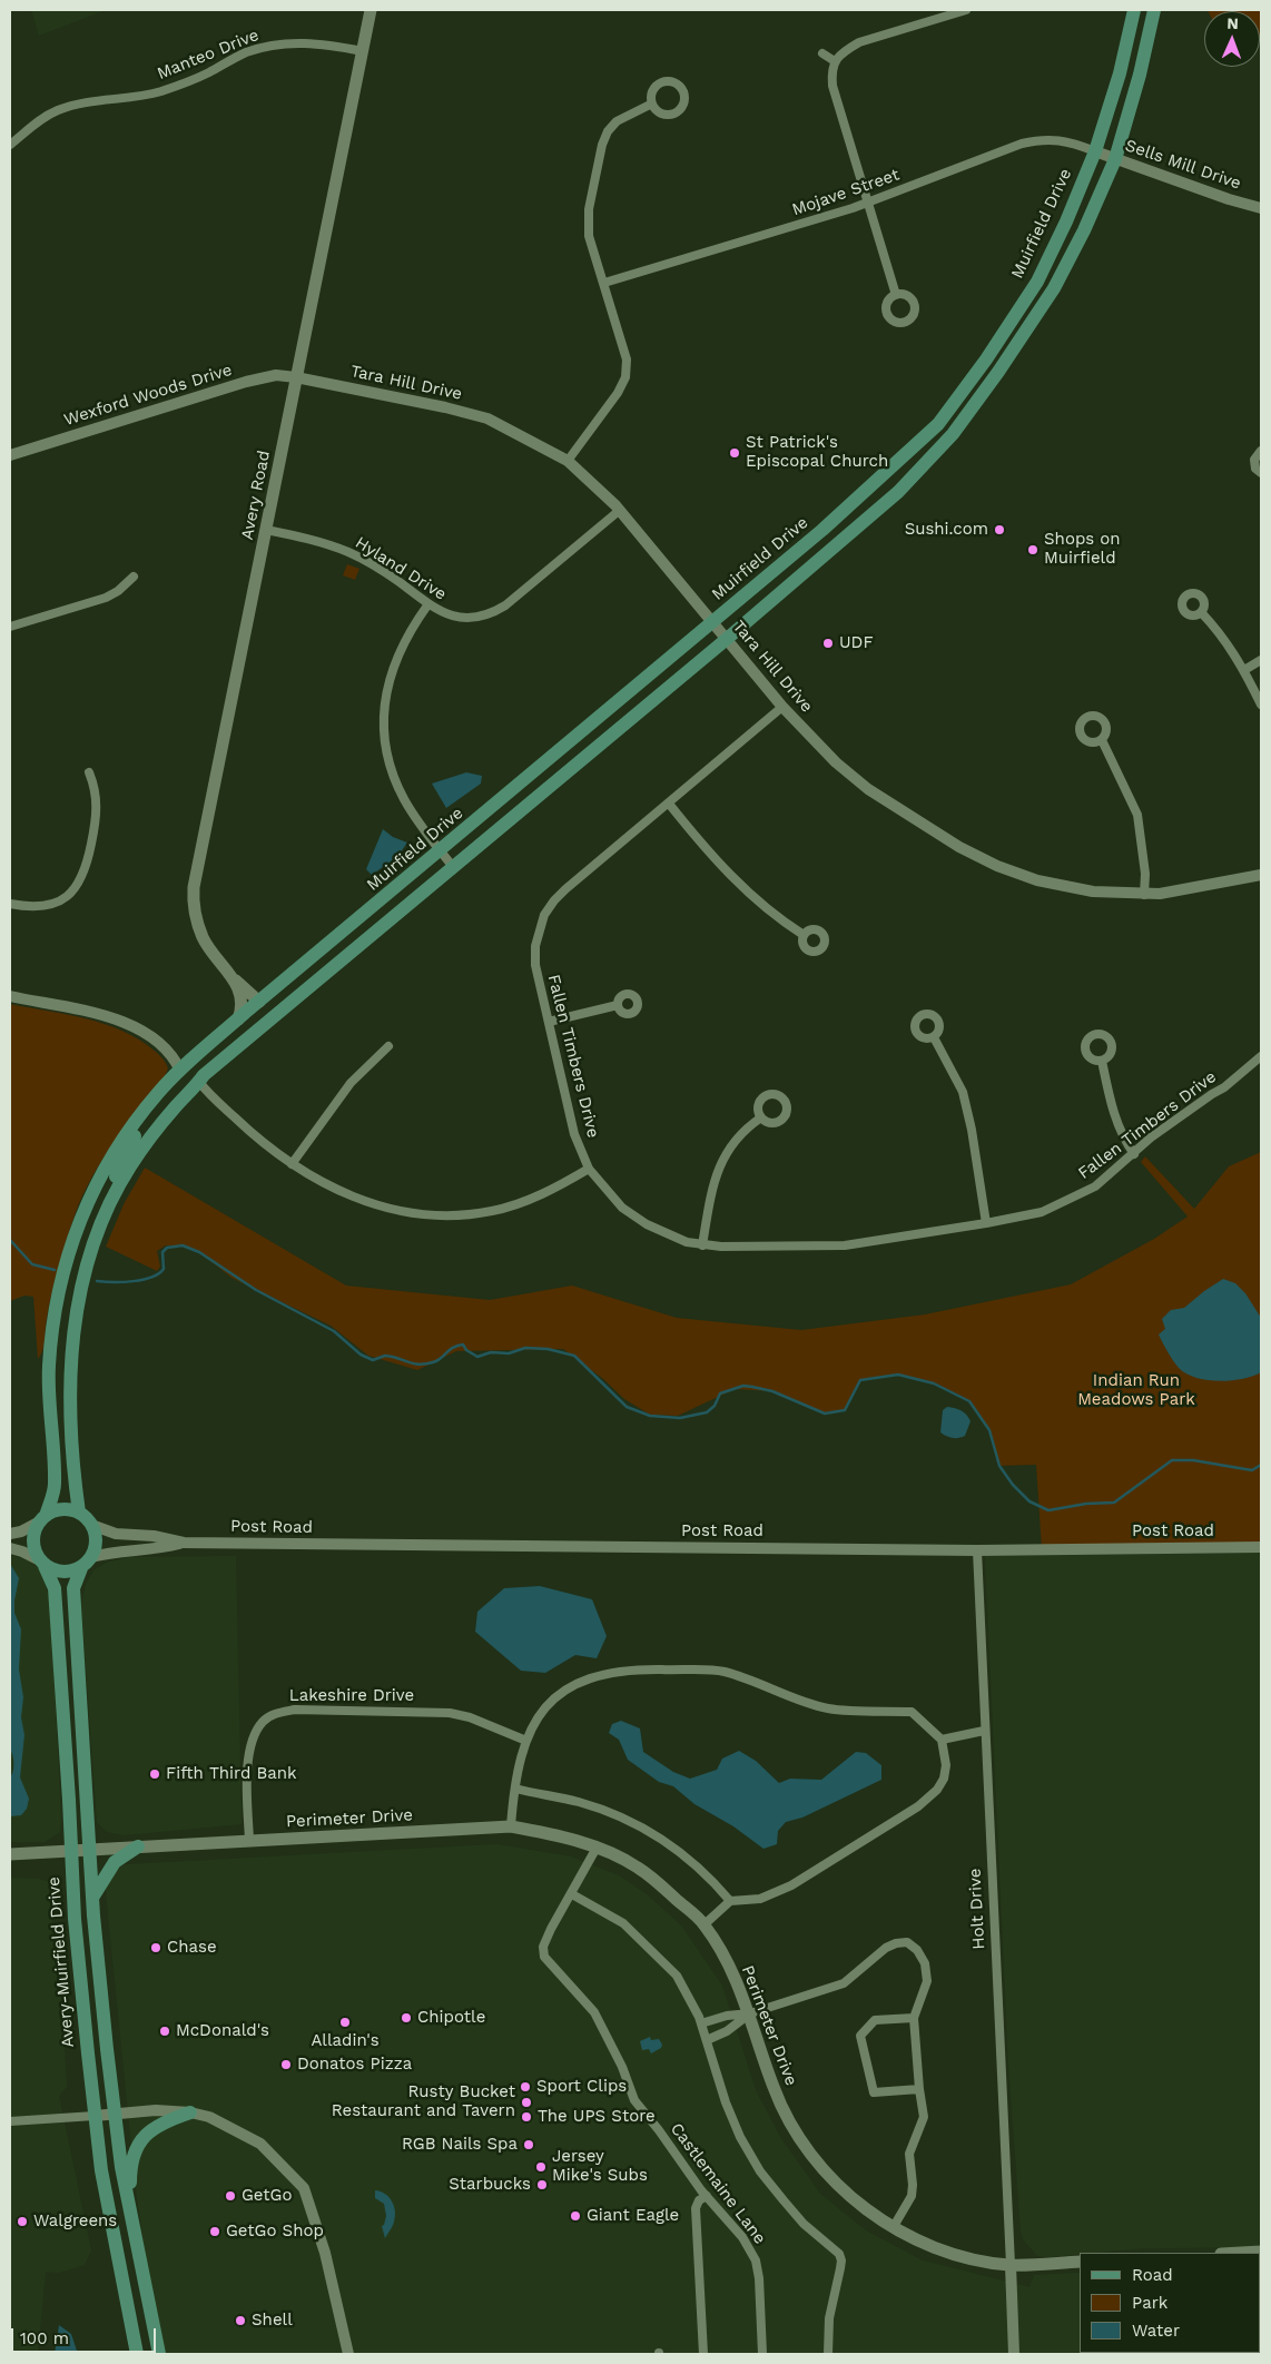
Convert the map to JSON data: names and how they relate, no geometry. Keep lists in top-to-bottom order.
{
  "streets": {
    "main road": [
      "Muirfield Drive",
      "Avery Road",
      "Perimeter Drive",
      "Avery-Muirfield Drive"
    ],
    "street": [
      "Manteo Drive",
      "Sells Mill Drive",
      "Mojave Street",
      "Tara Hill Drive",
      "Wexford Woods Drive",
      "Hyland Drive",
      "Fallen Timbers Drive",
      "Post Road",
      "Lakeshire Drive",
      "Holt Drive",
      "Castlemaine Lane"
    ]
  },
  "crossings": [
    ["Manteo Drive", "Avery Road"],
    ["Sells Mill Drive", "Mojave Street"],
    ["Sells Mill Drive", "Muirfield Drive"],
    ["Mojave Street", "Muirfield Drive"],
    ["Muirfield Drive", "Tara Hill Drive"],
    ["Muirfield Drive", "Avery Road"],
    ["Tara Hill Drive", "Wexford Woods Drive"],
    ["Tara Hill Drive", "Avery Road"],
    ["Tara Hill Drive", "Hyland Drive"],
    ["Tara Hill Drive", "Fallen Timbers Drive"],
    ["Wexford Woods Drive", "Avery Road"],
    ["Avery Road", "Hyland Drive"],
    ["Post Road", "Holt Drive"],
    ["Post Road", "Avery-Muirfield Drive"],
    ["Lakeshire Drive", "Perimeter Drive"],
    ["Perimeter Drive", "Holt Drive"],
    ["Perimeter Drive", "Avery-Muirfield Drive"],
    ["Perimeter Drive", "Castlemaine Lane"]
  ],
  "parks": ["Indian Run Meadows Park"],
  "places": [
    "St Patrick's Episcopal Church",
    "Sushi.com",
    "Shops on Muirfield",
    "UDF",
    "Fifth Third Bank",
    "Chase",
    "Chipotle",
    "Alladin's",
    "McDonald's",
    "Donatos Pizza",
    "Sport Clips",
    "Rusty Bucket Restaurant and Tavern",
    "The UPS Store",
    "RGB Nails Spa",
    "Jersey Mike's Subs",
    "Starbucks",
    "GetGo",
    "Giant Eagle",
    "Walgreens",
    "GetGo Shop",
    "Shell"
  ],
  "legend": ["Road", "Park", "Water"],
  "scale_bar": "100 m",
  "north": "top"
}
